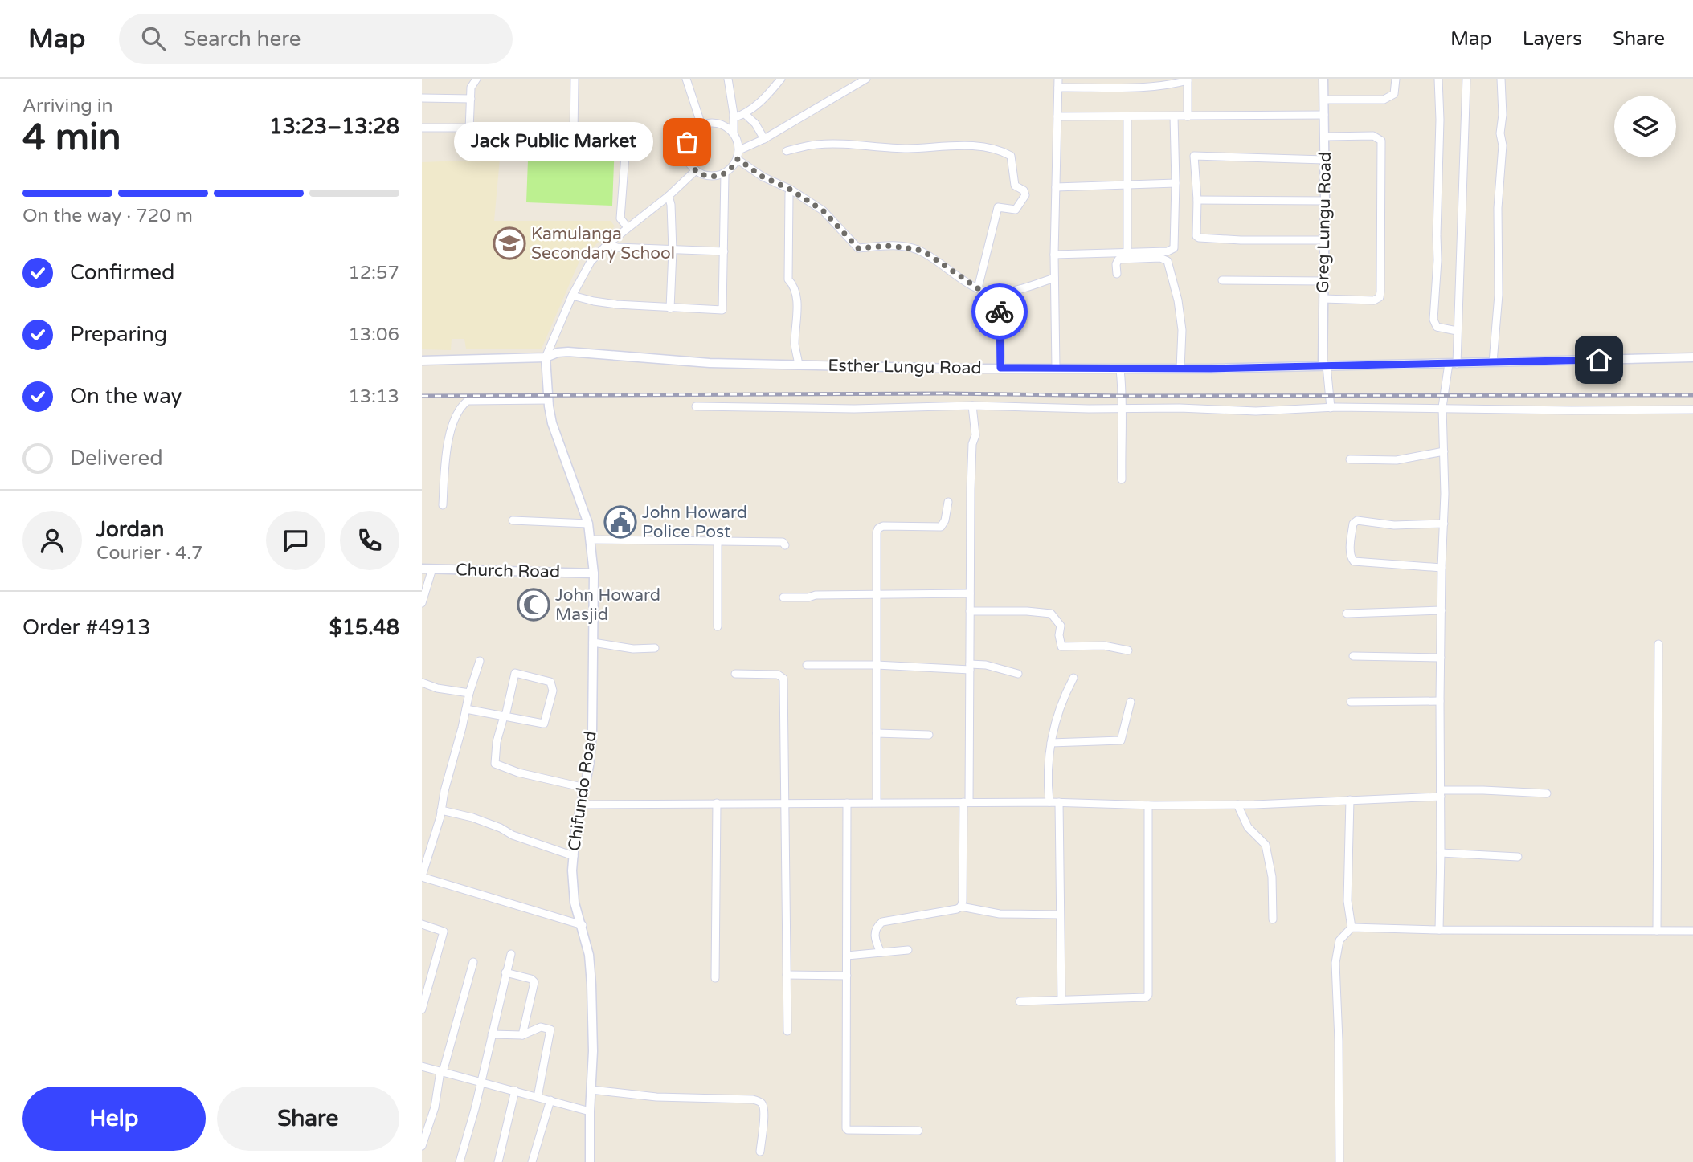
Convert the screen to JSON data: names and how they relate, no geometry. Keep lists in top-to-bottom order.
{
  "streets": {
    "street": [
      "Greg Lungu Road",
      "Esther Lungu Road",
      "Church Road",
      "Chifundo Road"
    ]
  },
  "crossings": [
    ["Greg Lungu Road", "Esther Lungu Road"],
    ["Esther Lungu Road", "Chifundo Road"],
    ["Church Road", "Chifundo Road"]
  ],
  "places": {
    "other": ["Jack Public Market"],
    "school or university": ["Kamulanga Secondary School"],
    "public building": ["John Howard Police Post"],
    "mosque": ["John Howard Masjid"]
  },
  "page": {
    "header": "Map",
    "search": "Search here",
    "nav": ["Map", "Layers", "Share"],
    "heading": ["4 min", "Arriving in", "13:23–13:28"],
    "panel": [
      "Jordan",
      "Courier · 4.7",
      "Order #4913",
      "$15.48"
    ],
    "bubble": "Jack Public Market",
    "bar": "On the way · 720 m",
    "list": [
      ["Confirmed", "12:57"],
      ["Preparing", "13:06"],
      ["On the way", "13:13"],
      "Delivered"
    ],
    "buttons": ["Help", "Share"]
  }
}
